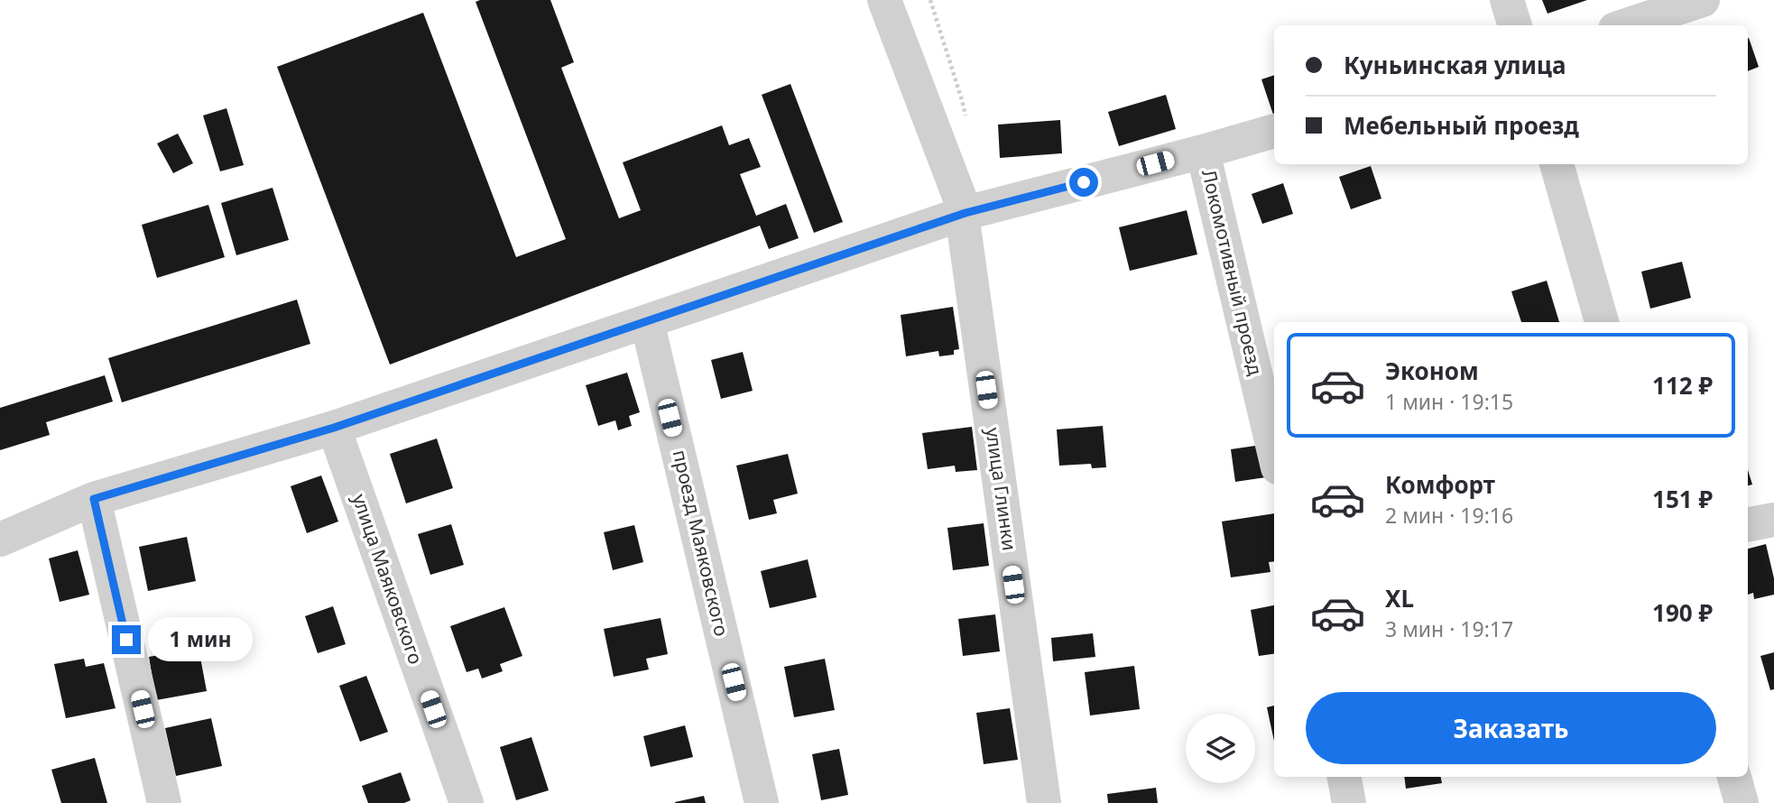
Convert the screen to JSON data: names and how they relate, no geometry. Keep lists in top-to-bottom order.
{
  "streets": {
    "street": [
      "Локомотивный проезд",
      "улица Глинки",
      "проезд Маяковского",
      "улица Маяковского"
    ]
  },
  "page": {
    "banner": ["Куньинская улица", "Мебельный проезд"],
    "list": [
      {
        "name": "Эконом",
        "note": "1 мин · 19:15",
        "value": "112 ₽"
      },
      {
        "name": "Комфорт",
        "note": "2 мин · 19:16",
        "value": "151 ₽"
      },
      {
        "name": "XL",
        "note": "3 мин · 19:17",
        "value": "190 ₽"
      }
    ],
    "bubble": "1 мин",
    "buttons": "Заказать"
  }
}
